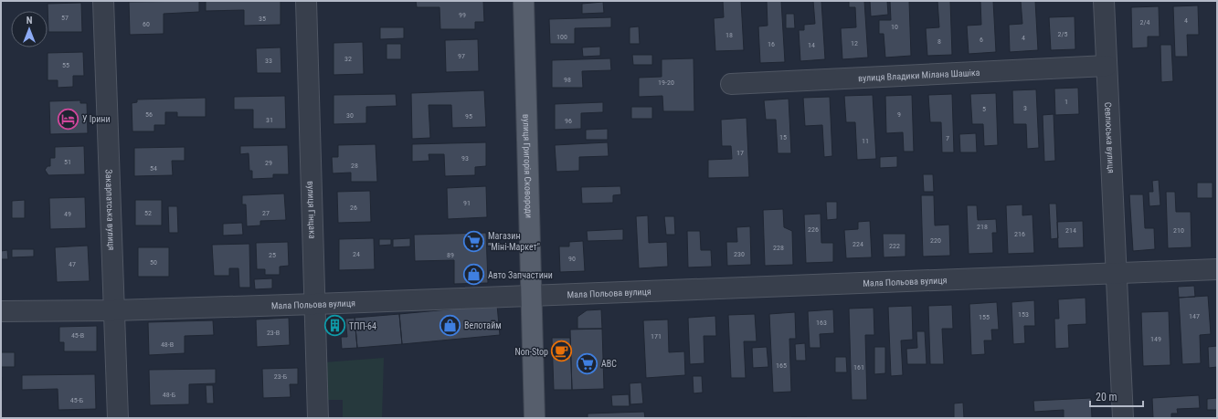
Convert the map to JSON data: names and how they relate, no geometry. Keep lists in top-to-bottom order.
{
  "streets": {
    "main road": ["вулиця Григорія Сковороди"],
    "street": [
      "вулиця Владики Мілана Шашіка",
      "Севлюська вулиця",
      "Закарпатська вулиця",
      "вулиця Гінцака",
      "Мала Польова вулиця"
    ]
  },
  "crossings": [
    ["вулиця Владики Мілана Шашіка", "Севлюська вулиця"],
    ["Севлюська вулиця", "Мала Польова вулиця"],
    ["вулиця Григорія Сковороди", "Мала Польова вулиця"],
    ["Закарпатська вулиця", "Мала Польова вулиця"],
    ["вулиця Гінцака", "Мала Польова вулиця"]
  ],
  "places": {
    "hotel": ["У Ірини"],
    "supermarket": ["Магазин \"Міні-Маркет\"", "ABC"],
    "shop": ["Авто Запчастини", "Велотайм"],
    "building": ["ТПП-64"],
    "cafe": ["Non-Stop"]
  },
  "house_numbers": [
    "99",
    "57",
    "35",
    "4",
    "2/4",
    "60",
    "10",
    "2/5",
    "18",
    "100",
    "4",
    "6",
    "8",
    "12",
    "16",
    "14",
    "97",
    "32",
    "33",
    "55",
    "98",
    "19-20",
    "1",
    "3",
    "5",
    "56",
    "9",
    "30",
    "95",
    "31",
    "96",
    "15",
    "7",
    "11",
    "17",
    "93",
    "51",
    "29",
    "28",
    "54",
    "91",
    "26",
    "52",
    "27",
    "49",
    "218",
    "226",
    "214",
    "210",
    "216",
    "220",
    "224",
    "222",
    "228",
    "24",
    "230",
    "25",
    "89",
    "90",
    "50",
    "47",
    "153",
    "147",
    "155",
    "163",
    "23-В",
    "45-В",
    "171",
    "149",
    "48-В",
    "165",
    "161",
    "23-Б",
    "48-Б",
    "45-Б"
  ],
  "scale_bar": "20 m",
  "north": "top"
}
